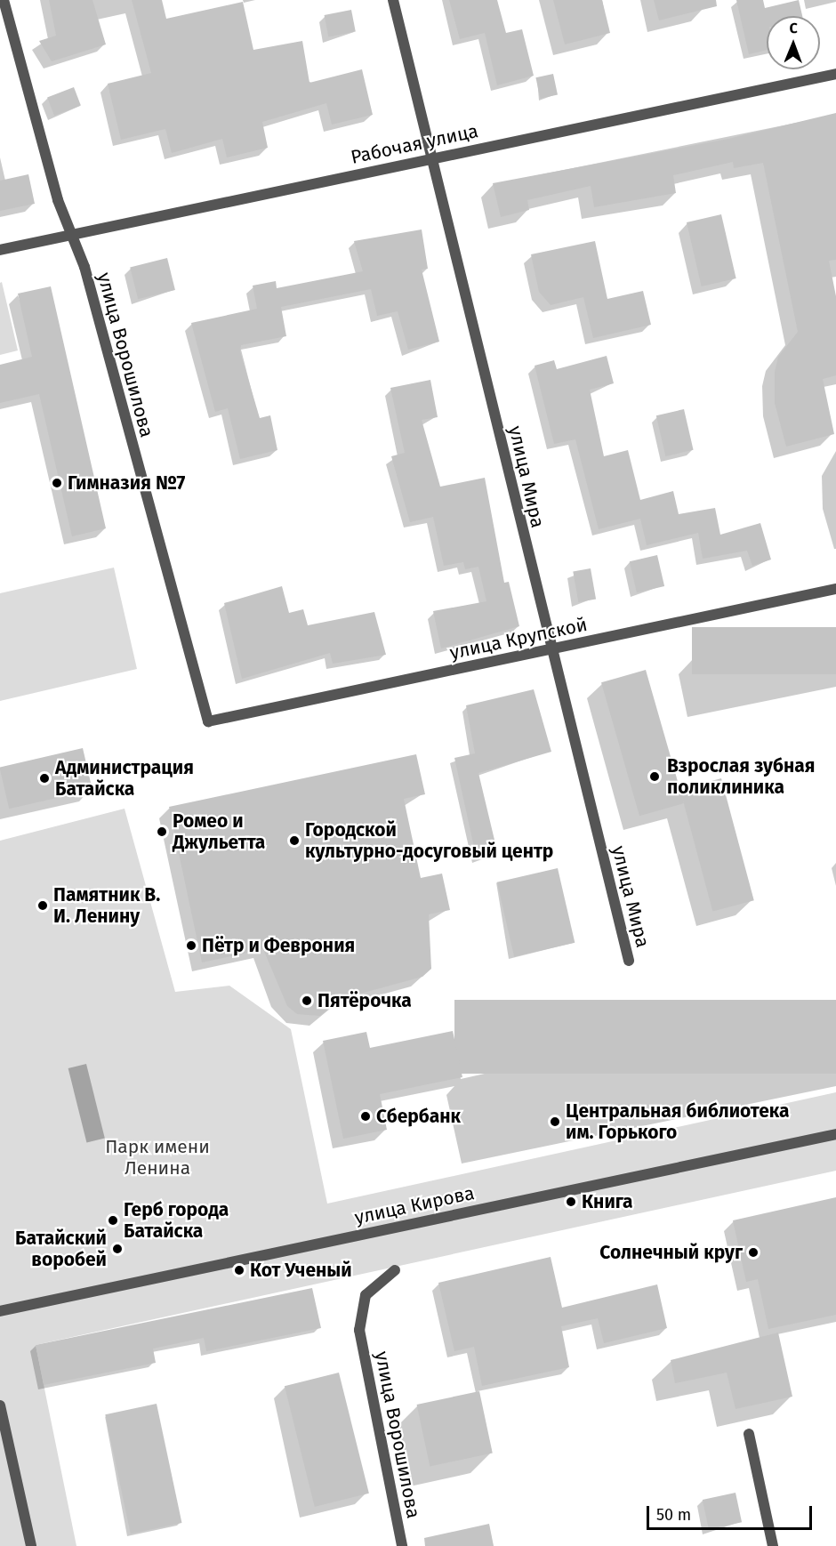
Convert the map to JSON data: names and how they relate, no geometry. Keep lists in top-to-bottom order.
{
  "streets": {
    "street": [
      "Рабочая улица",
      "улица Ворошилова",
      "улица Мира",
      "улица Крупской",
      "улица Кирова"
    ]
  },
  "crossings": [
    ["Рабочая улица", "улица Ворошилова"],
    ["Рабочая улица", "улица Мира"],
    ["улица Ворошилова", "улица Крупской"],
    ["улица Мира", "улица Крупской"]
  ],
  "parks": ["Парк имени Ленина"],
  "places": [
    "Гимназия №7",
    "Взрослая зубная поликлиника",
    "Администрация Батайска",
    "Ромео и Джульетта",
    "Городской культурно-досуговый центр",
    "Памятник В. И. Ленину",
    "Пётр и Феврония",
    "Пятёрочка",
    "Сбербанк",
    "Центральная библиотека им. Горького",
    "Книга",
    "Герб города Батайска",
    "Батайский воробей",
    "Солнечный круг",
    "Кот Ученый"
  ],
  "scale_bar": "50 m",
  "north": "top"
}
